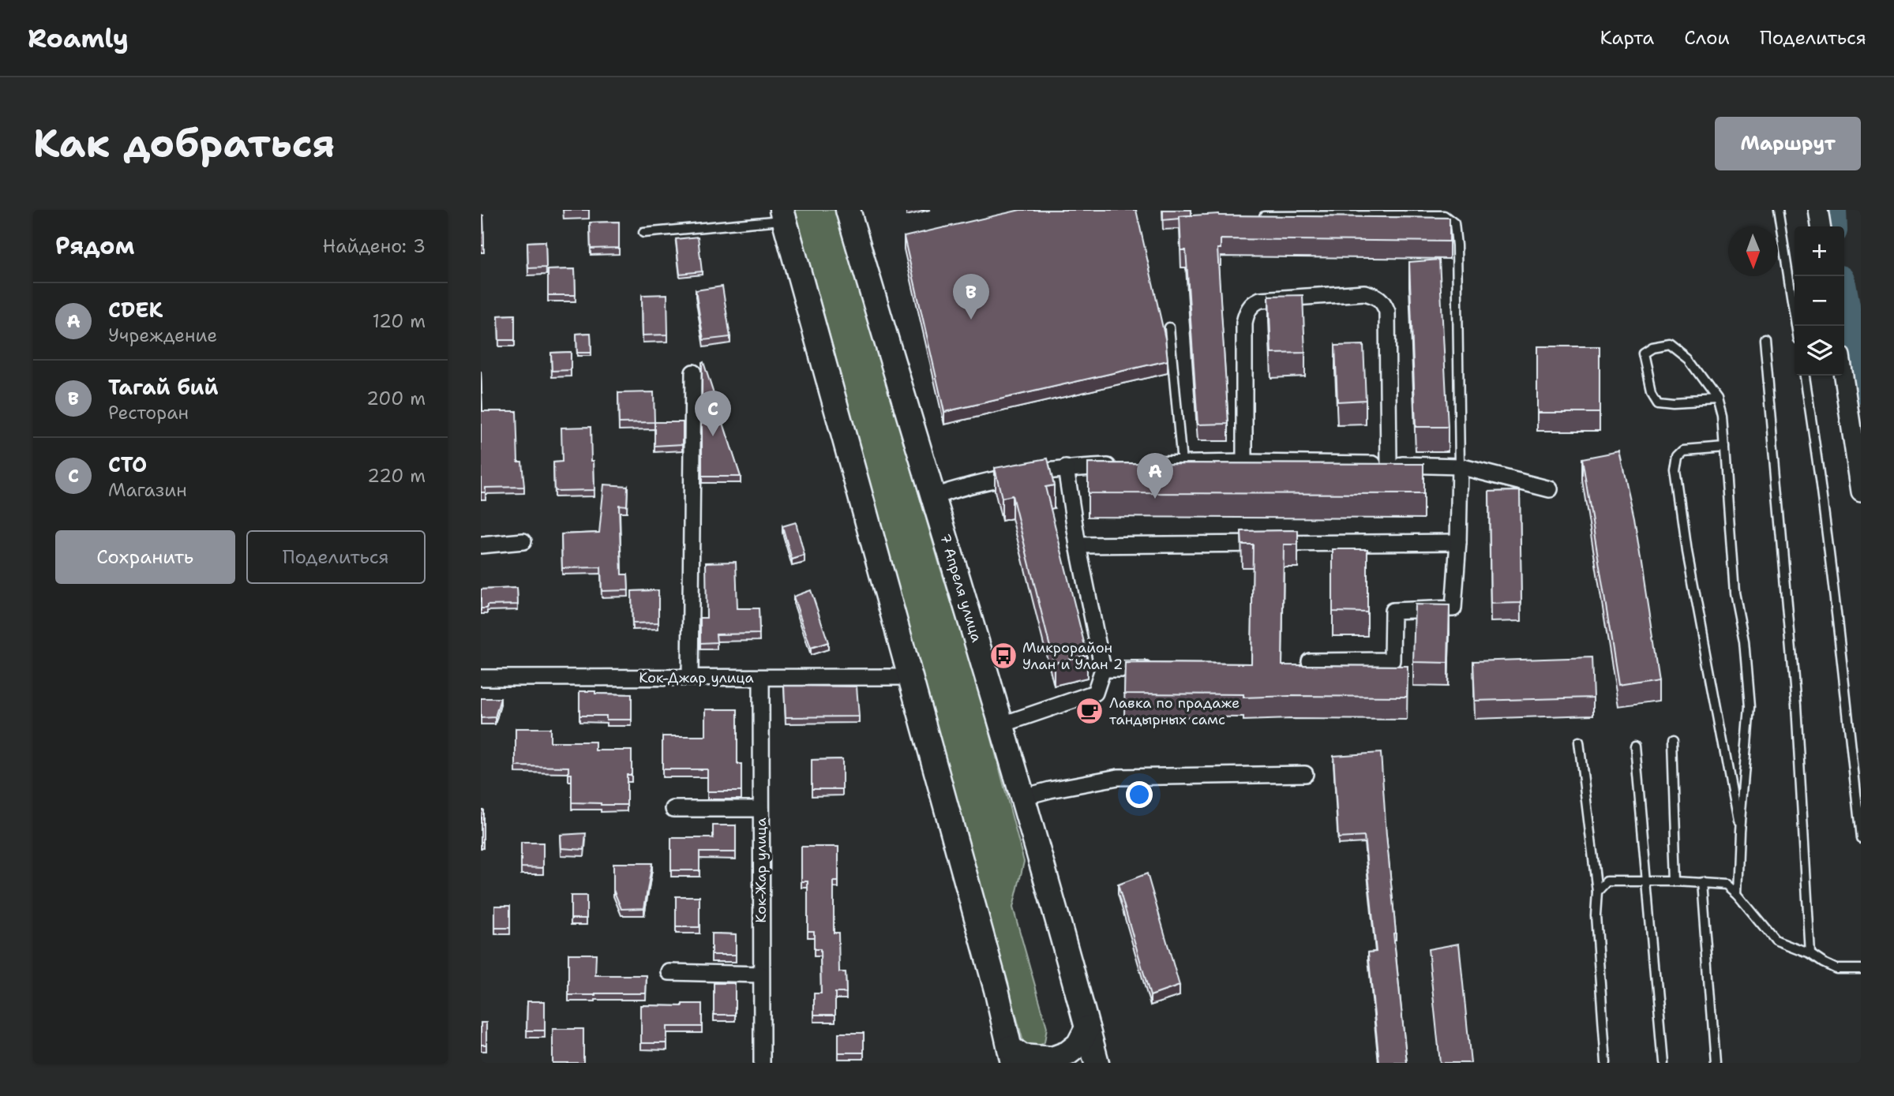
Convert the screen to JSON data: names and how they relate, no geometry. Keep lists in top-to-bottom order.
{
  "streets": {
    "main road": ["7 Апреля улица"],
    "street": ["Кок-Джар улица", "Кок-Жар улица"]
  },
  "crossings": [
    ["Кок-Джар улица", "Кок-Жар улица"]
  ],
  "places": {
    "bus stop": ["Микрорайон Улан и Улан 2"],
    "cafe": ["Лавка по прадаже тандырных самс"]
  },
  "north": "bottom",
  "page": {
    "header": "Roamly",
    "nav": ["Карта", "Слои", "Поделиться"],
    "buttons": [
      "Маршрут",
      ["Сохранить", "Поделиться"]
    ],
    "title": "Как добраться",
    "heading": ["Рядом", "Найдено: 3"],
    "map_buttons": ["+", "−"],
    "pins": ["B", "C", "A"],
    "list": [
      {
        "mark": "A",
        "name": "CDEK",
        "note": "Учреждение",
        "value": "120 m"
      },
      {
        "mark": "B",
        "name": "Тагай бий",
        "note": "Ресторан",
        "value": "200 m"
      },
      {
        "mark": "C",
        "name": "СТО",
        "note": "Магазин",
        "value": "220 m"
      }
    ]
  }
}
